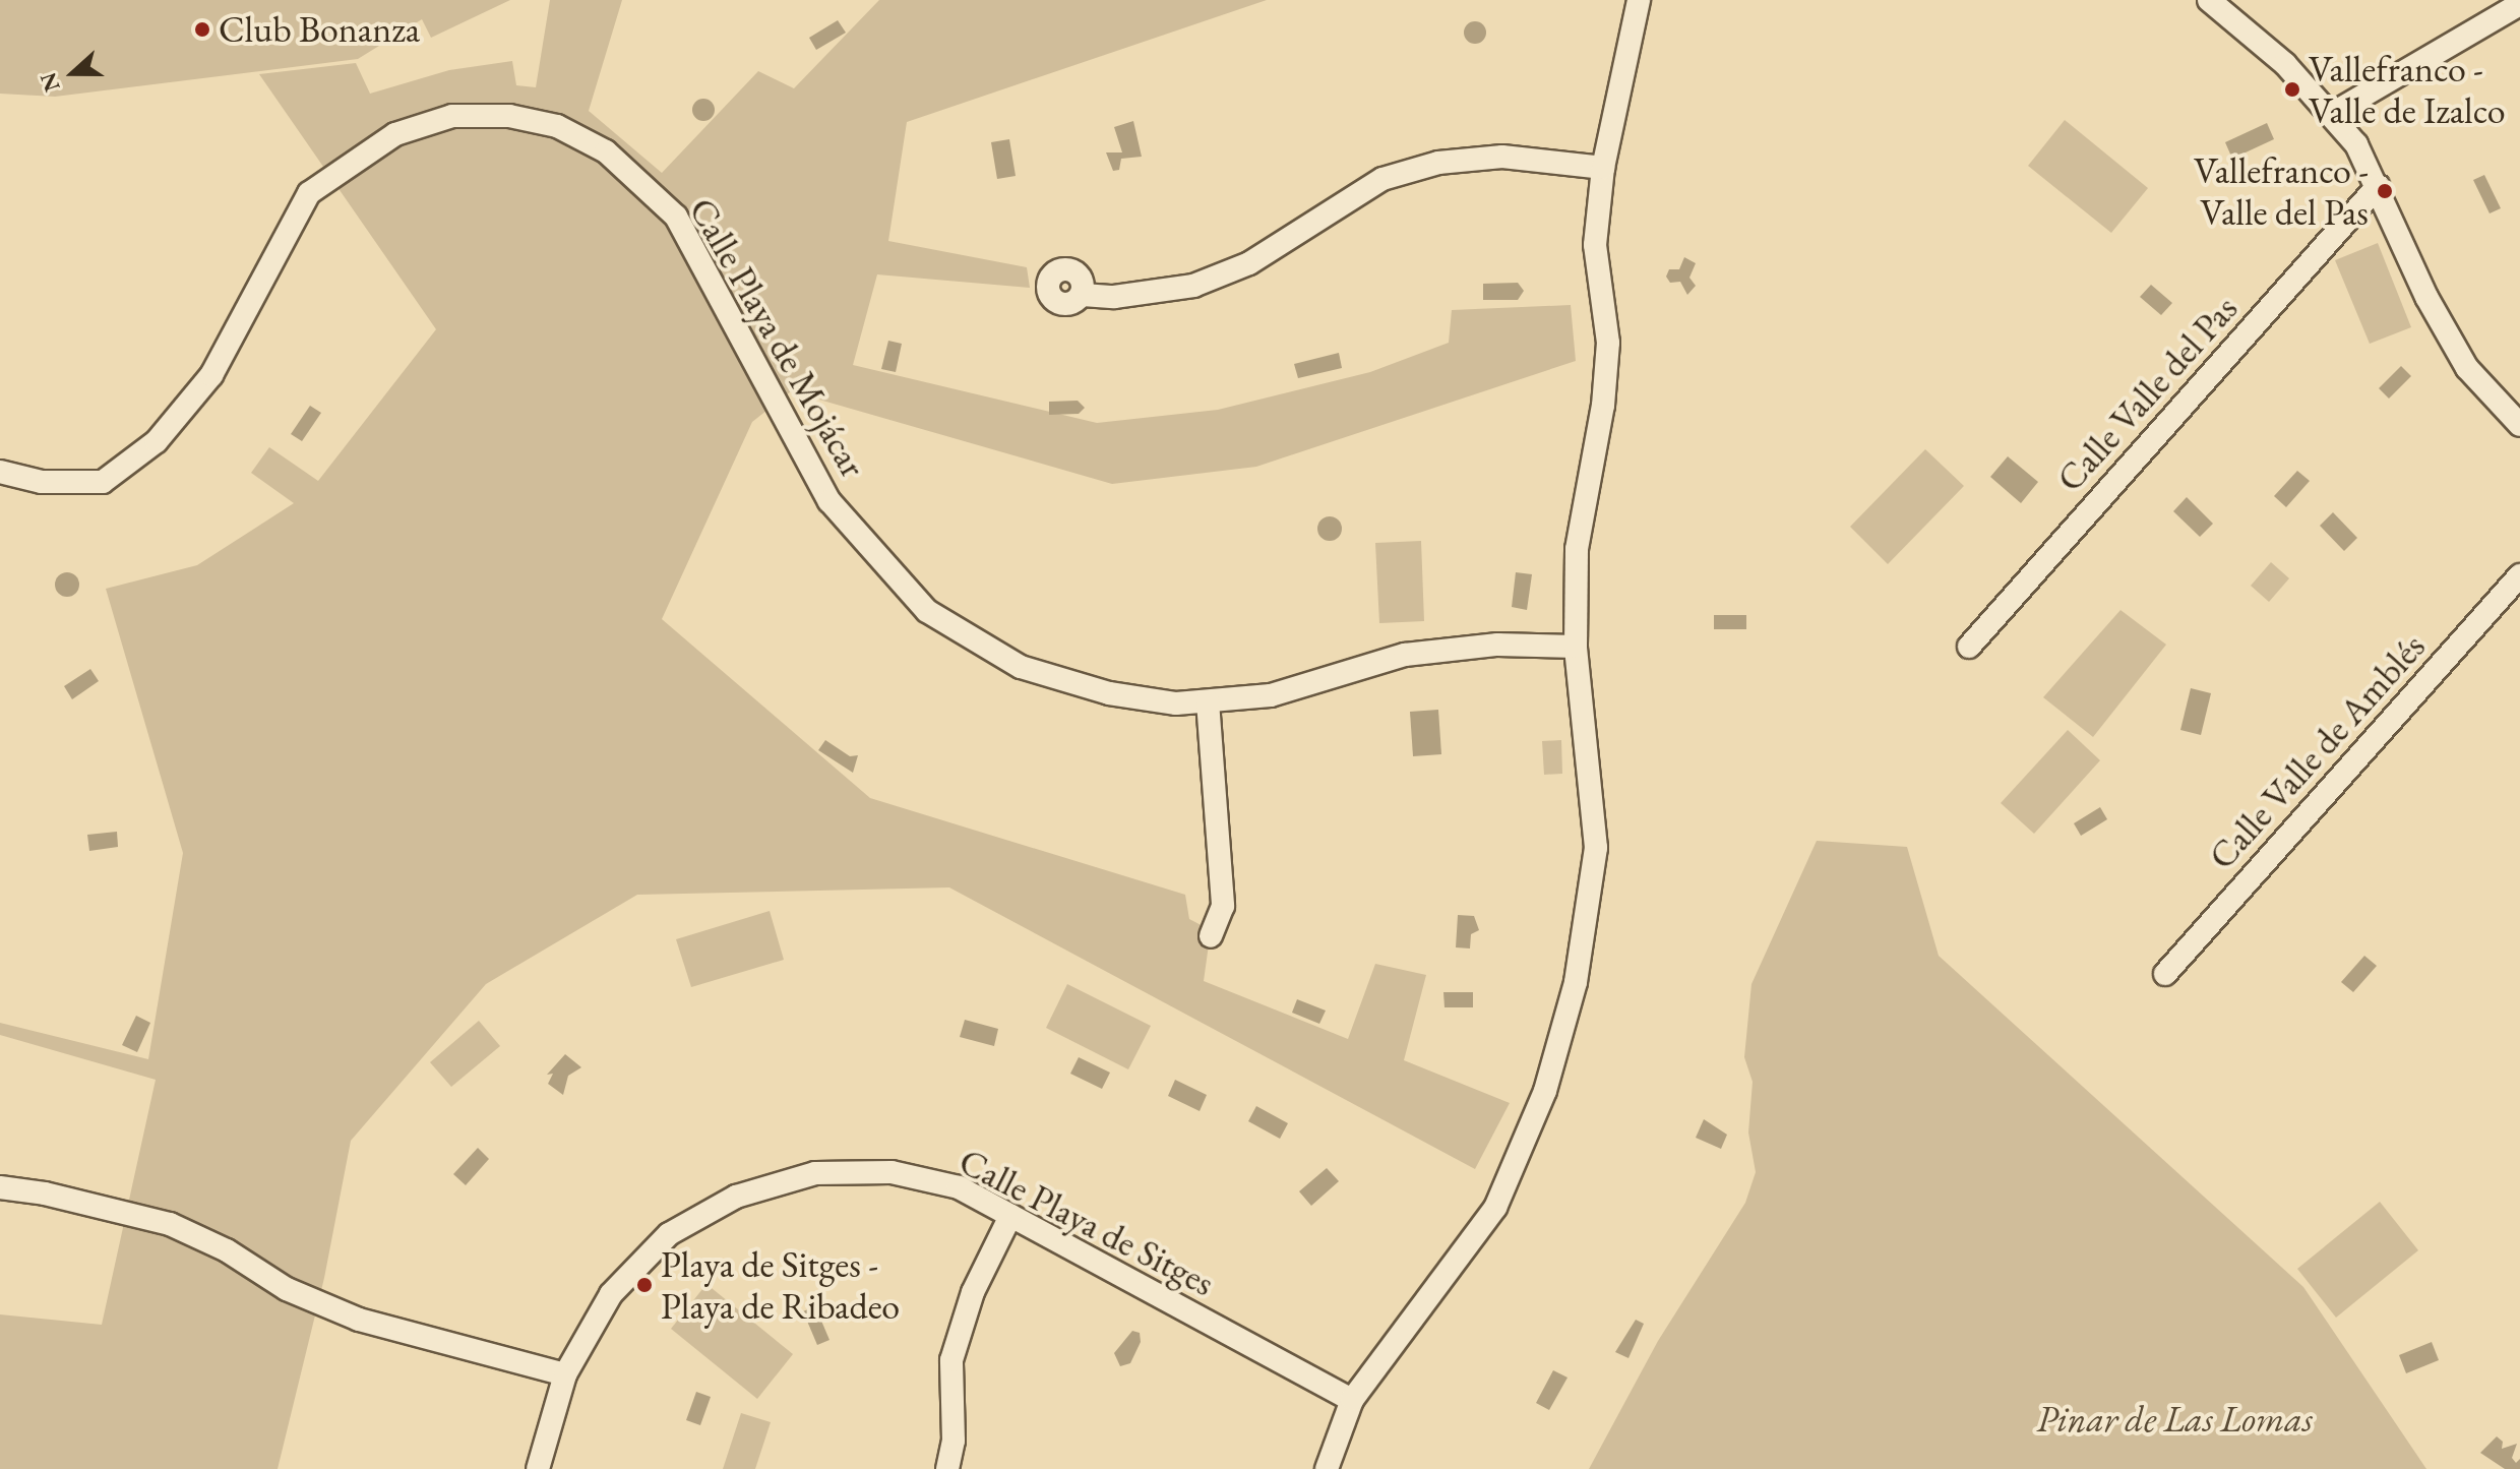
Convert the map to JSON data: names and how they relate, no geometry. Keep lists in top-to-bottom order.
{
  "streets": {
    "street": [
      "Calle Playa de Mojácar",
      "Calle Valle del Pas",
      "Calle Valle de Amblés",
      "Calle Playa de Sitges"
    ]
  },
  "parks": ["Pinar de Las Lomas"],
  "places": [
    "Club Bonanza",
    "Vallefranco - Valle de Izalco",
    "Vallefranco - Valle del Pas",
    "Playa de Sitges - Playa de Ribadeo"
  ],
  "north": "left"
}
